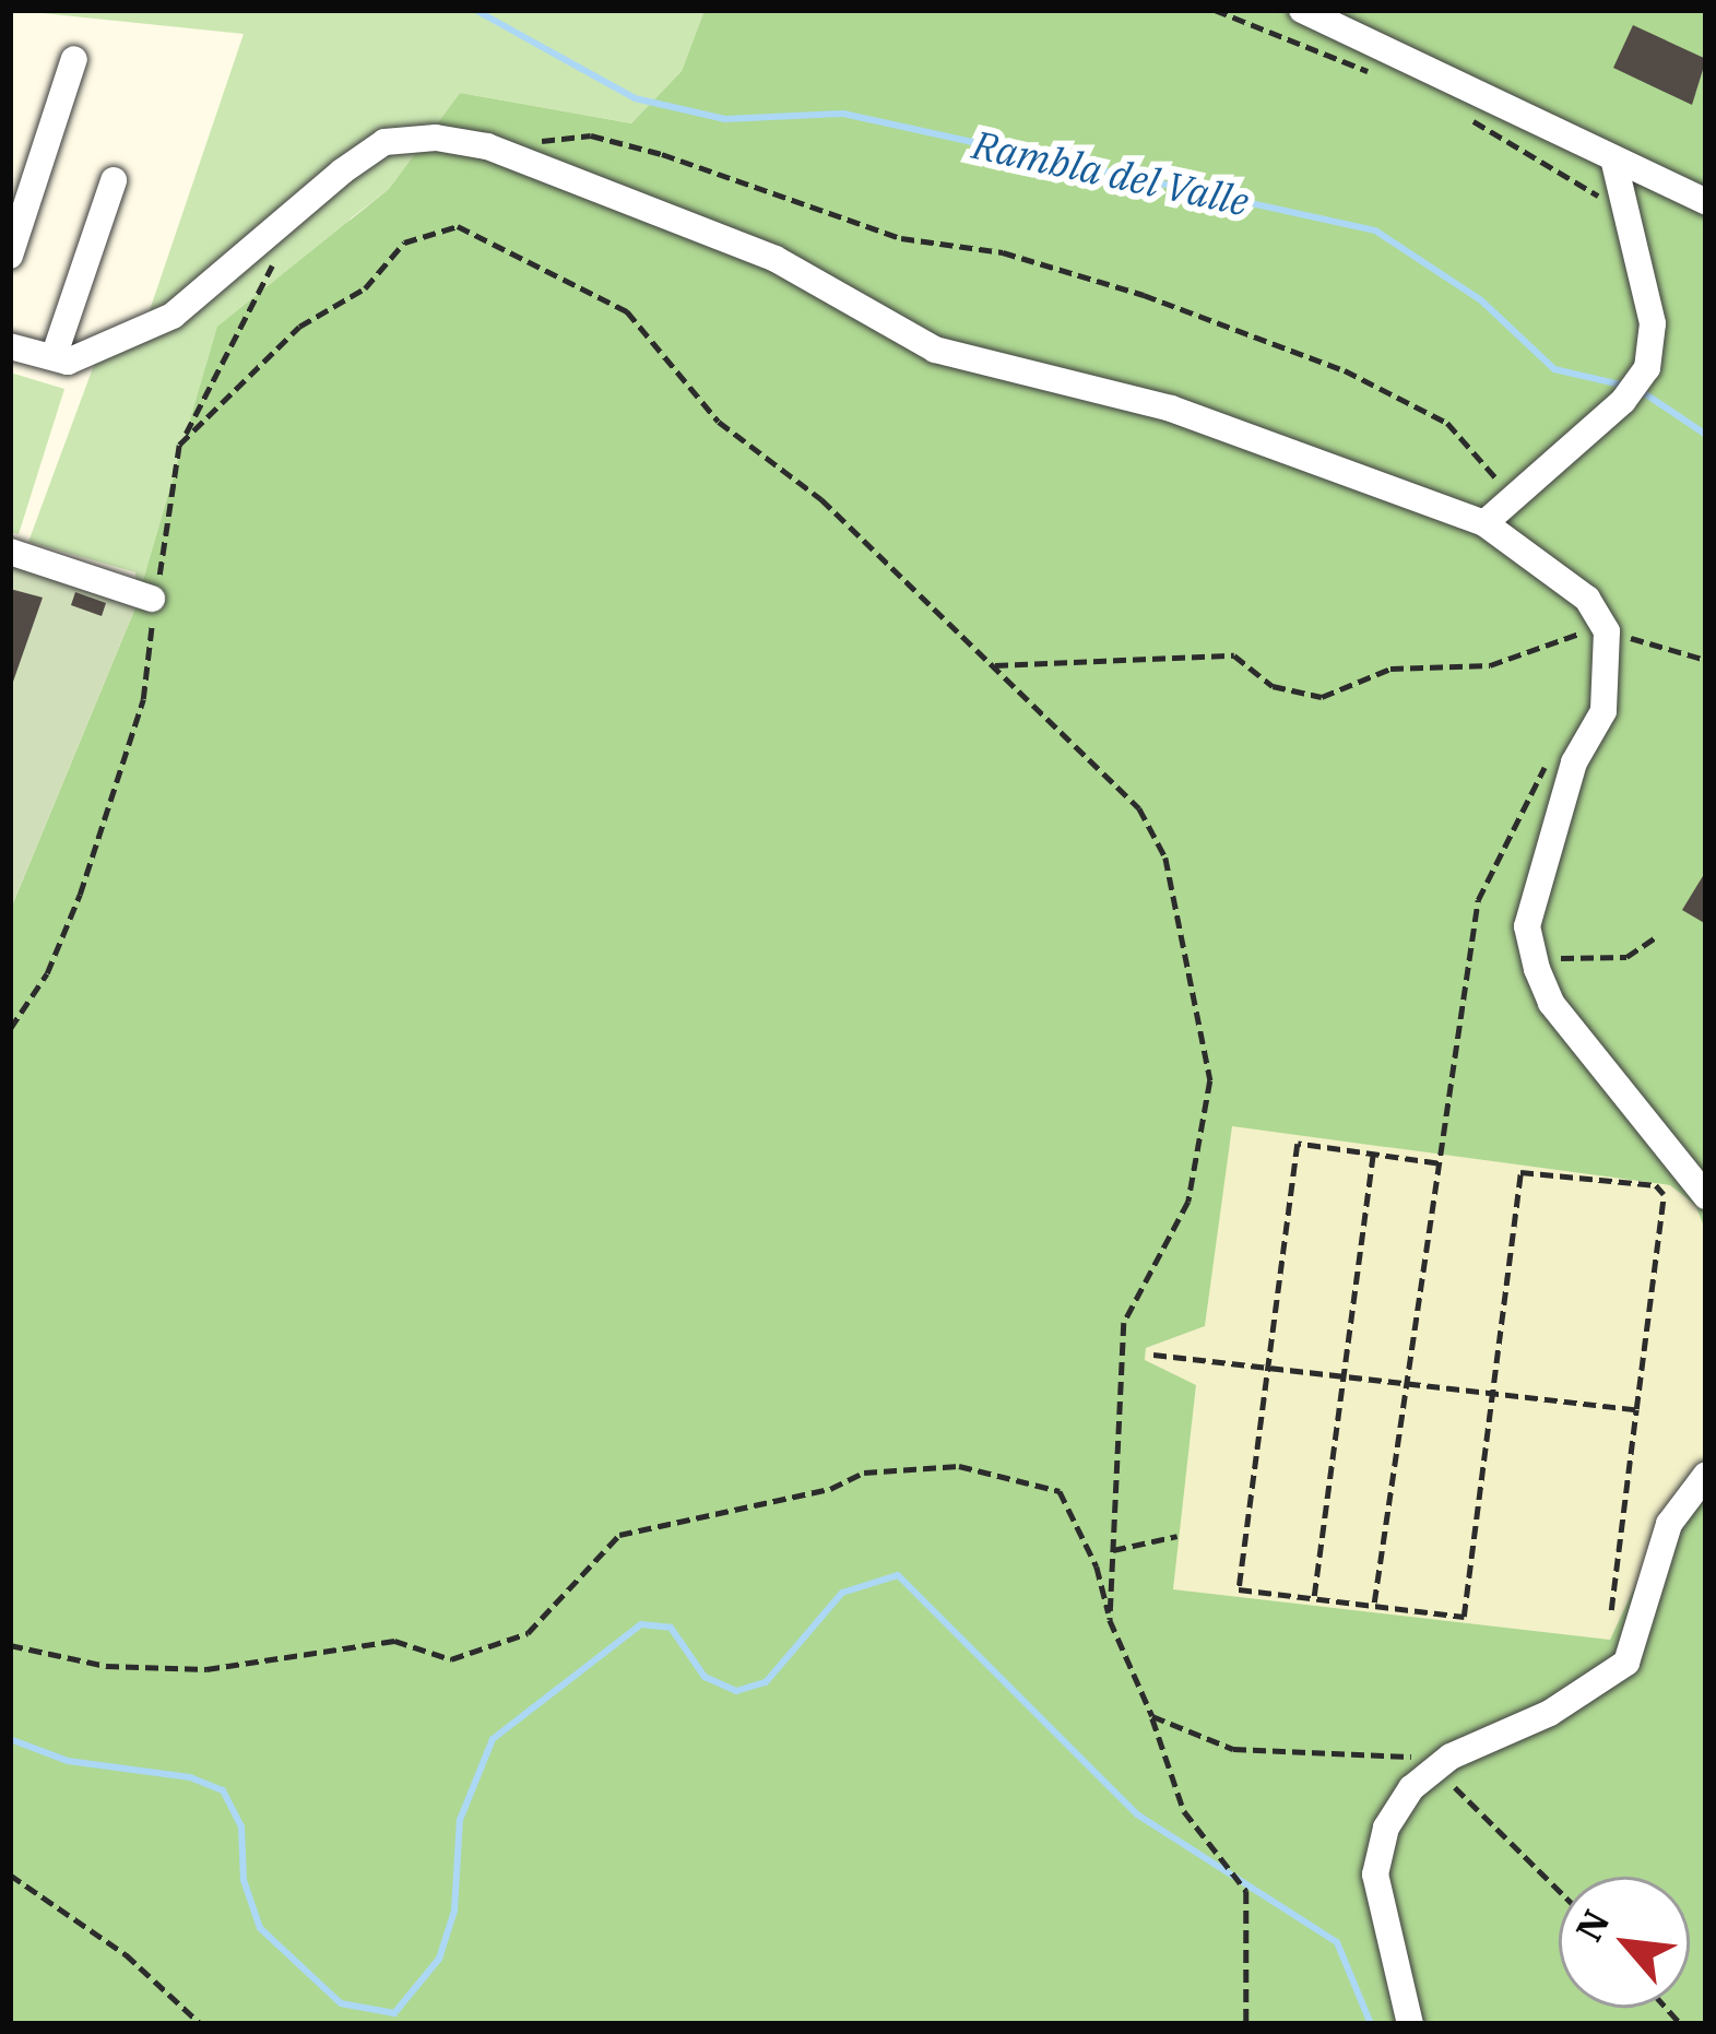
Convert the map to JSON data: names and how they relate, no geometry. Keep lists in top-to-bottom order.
{
  "water": ["Rambla del Valle"],
  "north": "top left"
}
